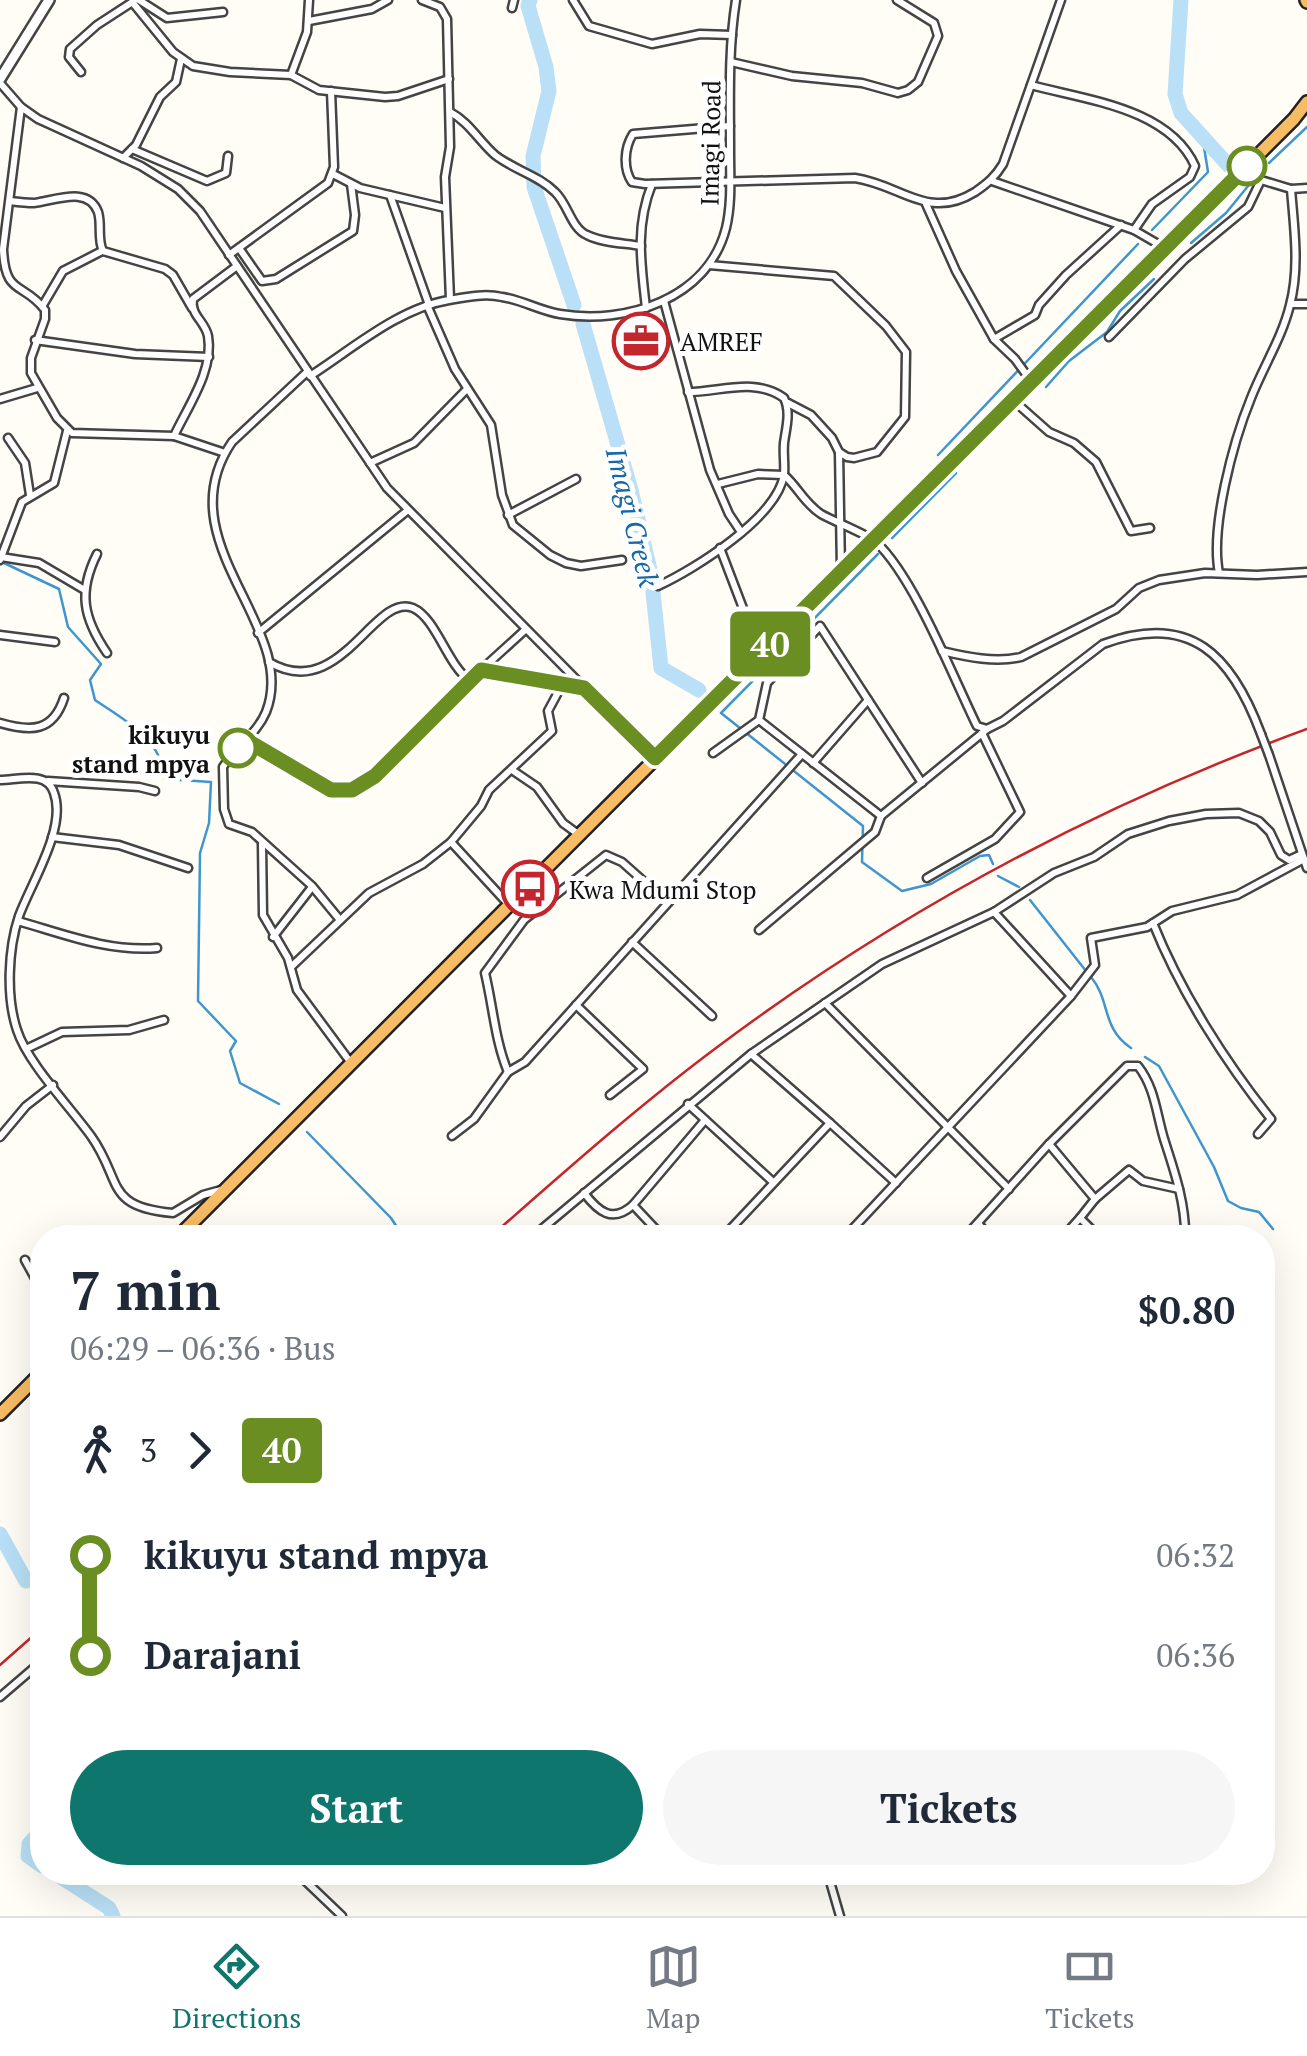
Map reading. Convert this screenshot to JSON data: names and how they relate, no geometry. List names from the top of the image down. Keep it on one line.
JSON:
{"streets":{"street":["Imagi Road"]},"water":["Imagi Creek"],"places":{"office":["AMREF"],"other":["kikuyu stand mpya"],"bus stop":["Kwa Mdumi Stop"]},"lines":["bus line 40"],"page":{"on_map":"40","heading":["7 min","06:29 – 06:36 · Bus","$0.80"],"legs":["3","40"],"list":[{"name":"kikuyu stand mpya","value":"06:32"},{"name":"Darajani","value":"06:36"}],"buttons":["Start","Tickets"],"tabs":["Directions","Map","Tickets"]}}
